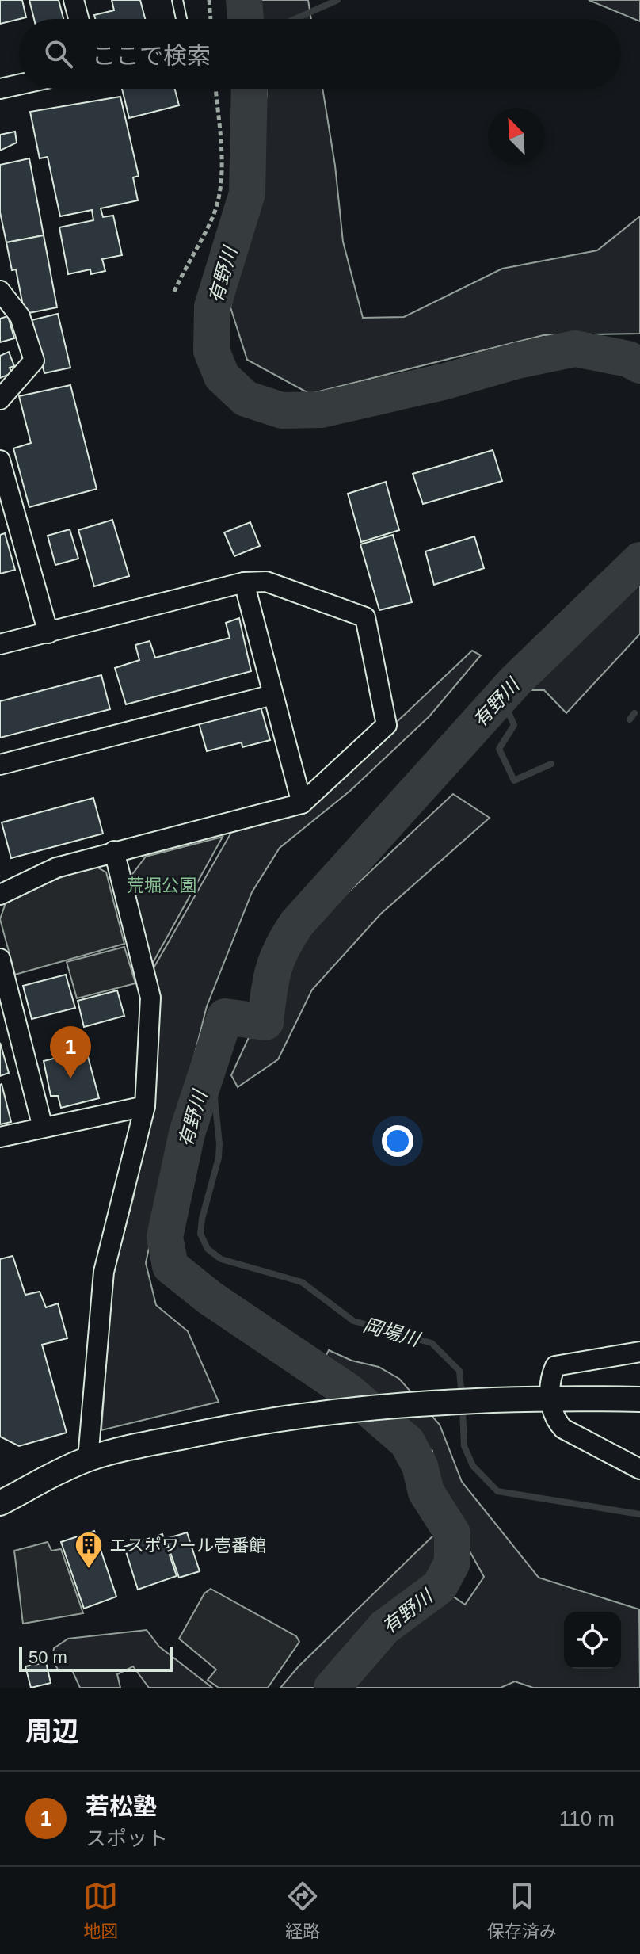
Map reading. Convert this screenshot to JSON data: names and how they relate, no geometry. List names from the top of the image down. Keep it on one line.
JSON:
{"water":["有野川","岡場川"],"parks":["荒堀公園"],"places":{"building":["エスポワール壱番館"]},"scale_bar":"50 m","north":"top left","page":{"search":"ここで検索","pins":"1","scale":"50 m","heading":"周辺","list":[{"mark":"1","name":"若松塾","note":"スポット","value":"110 m"}],"nav":["地図","経路","保存済み"]}}
